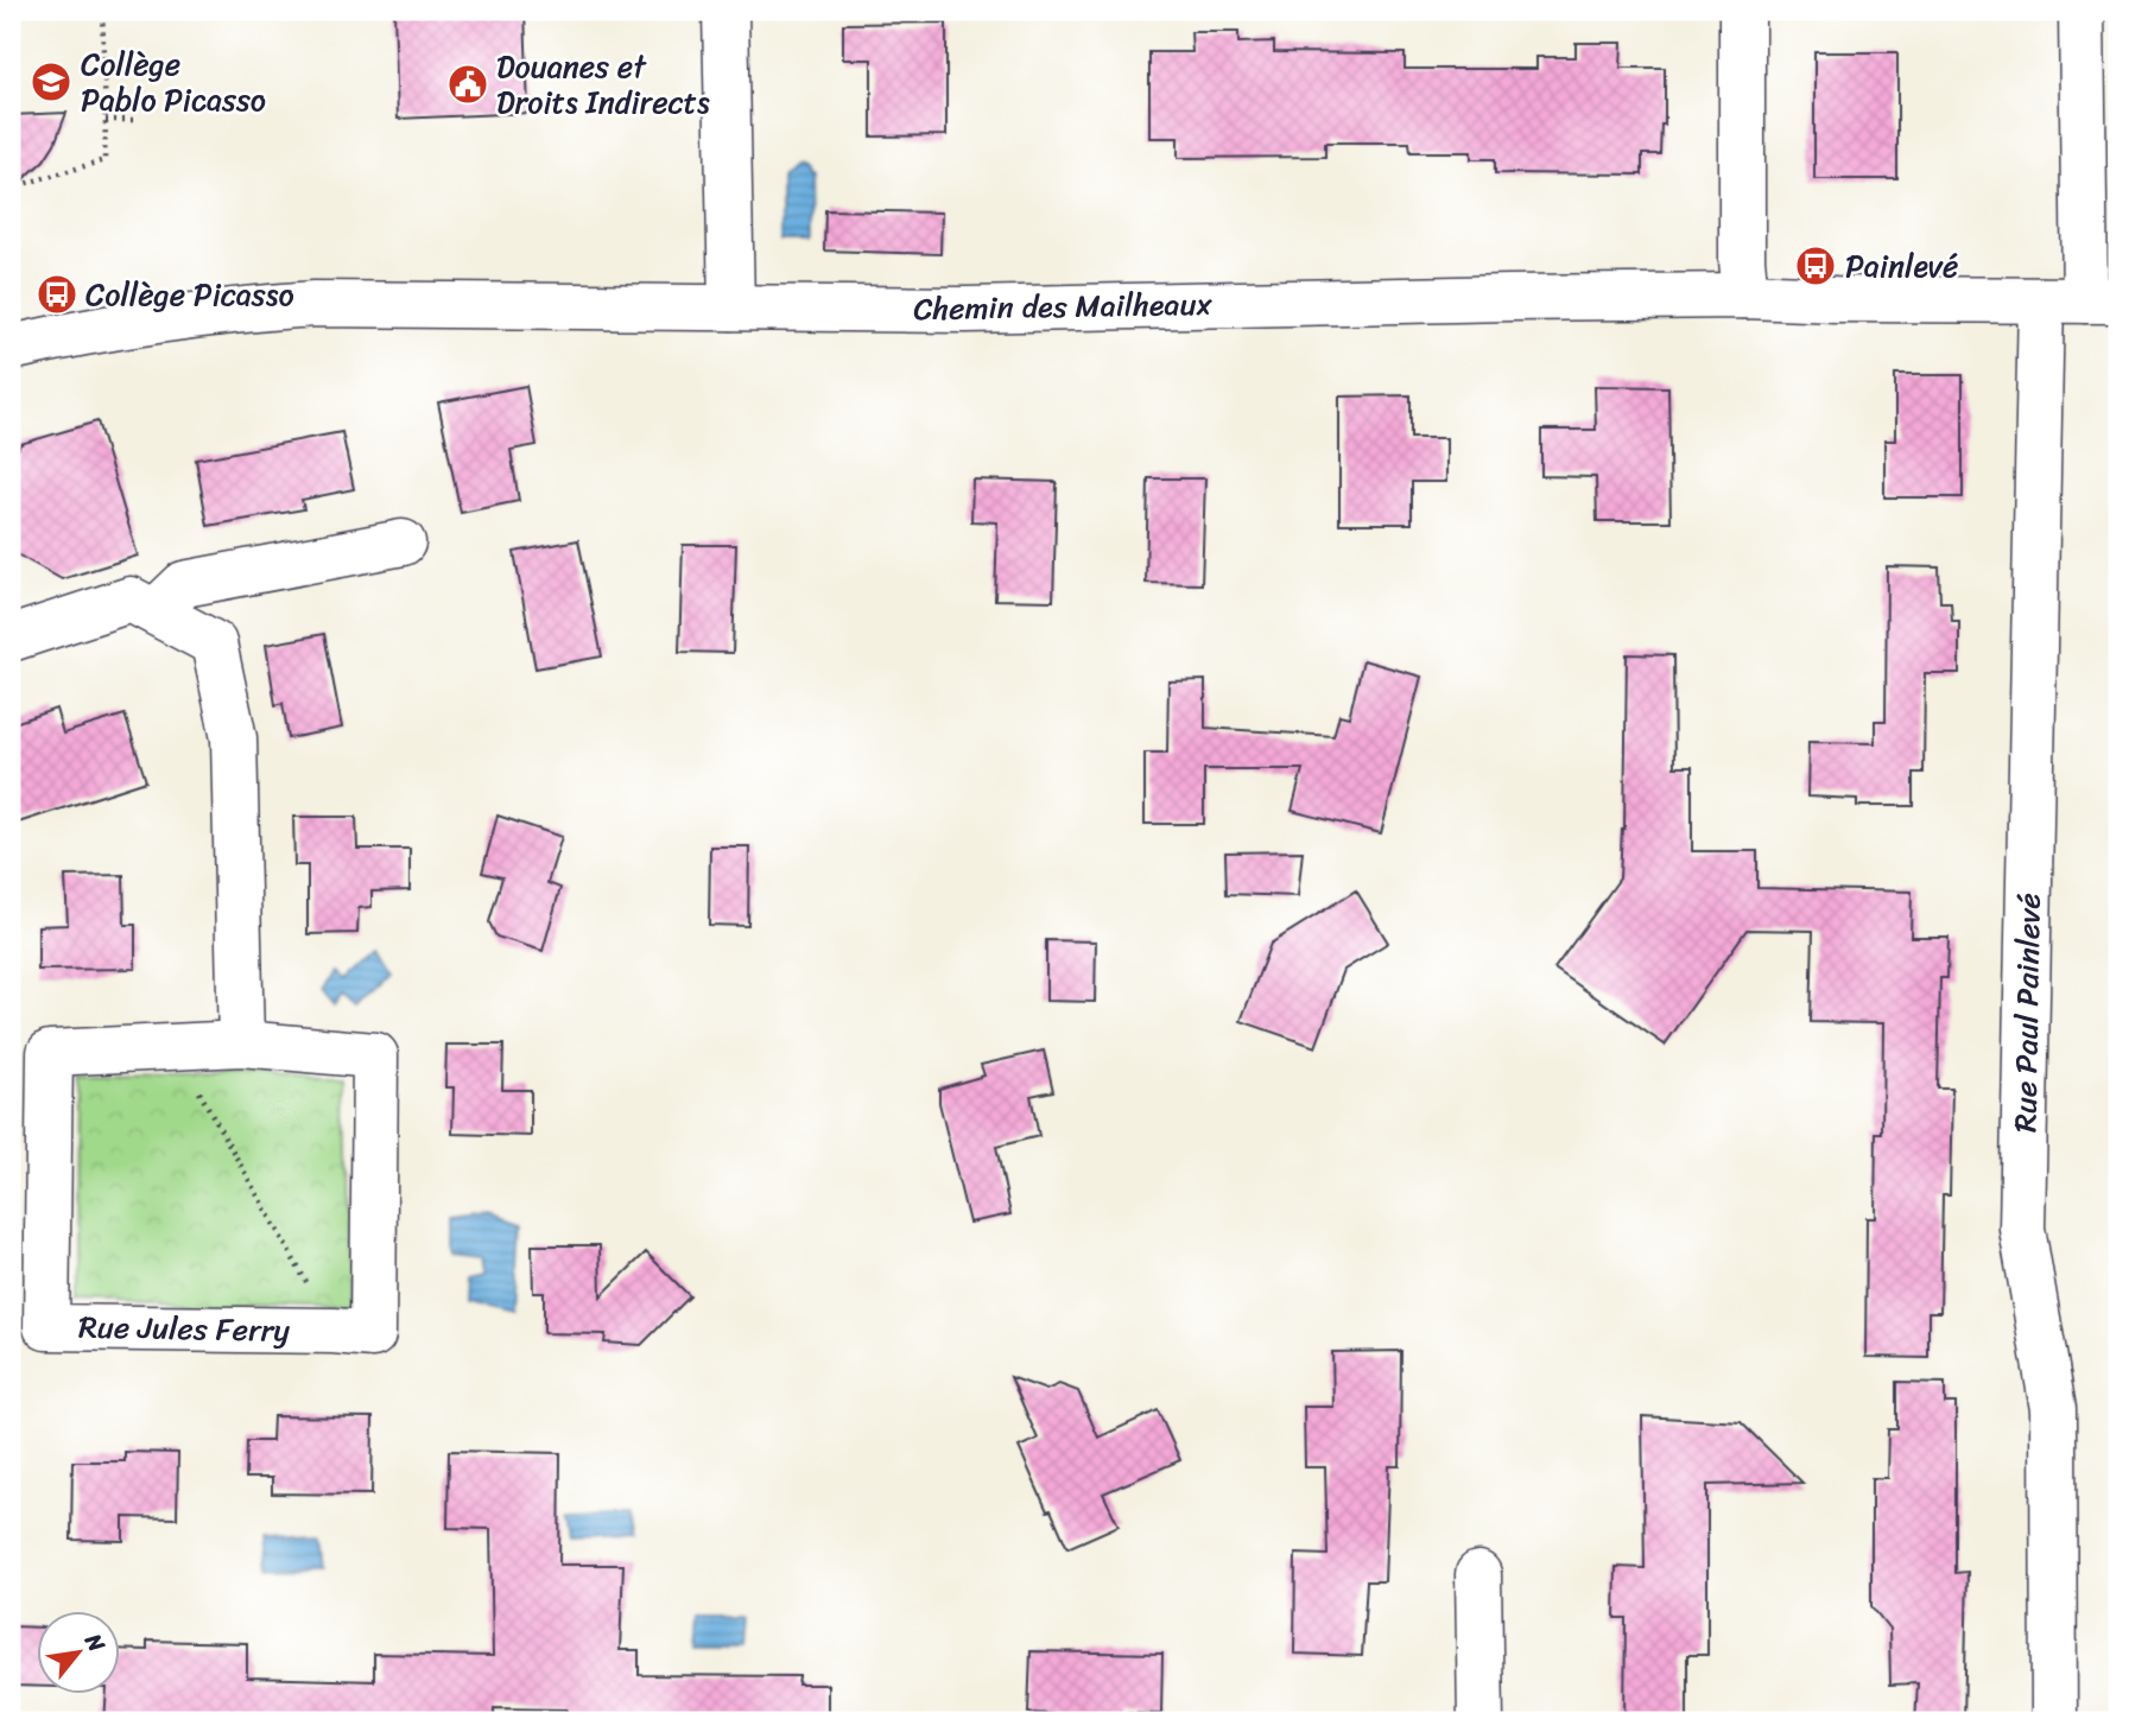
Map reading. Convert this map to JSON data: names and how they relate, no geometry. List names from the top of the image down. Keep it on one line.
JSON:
{"streets":{"street":["Chemin des Mailheaux","Rue Paul Painlevé","Rue Jules Ferry"]},"crossings":[["Chemin des Mailheaux","Rue Paul Painlevé"]],"places":{"school or university":["Collège Pablo Picasso"],"public building":["Douanes et Droits Indirects"],"bus stop":["Painlevé","Collège Picasso"]},"north":"top right"}
